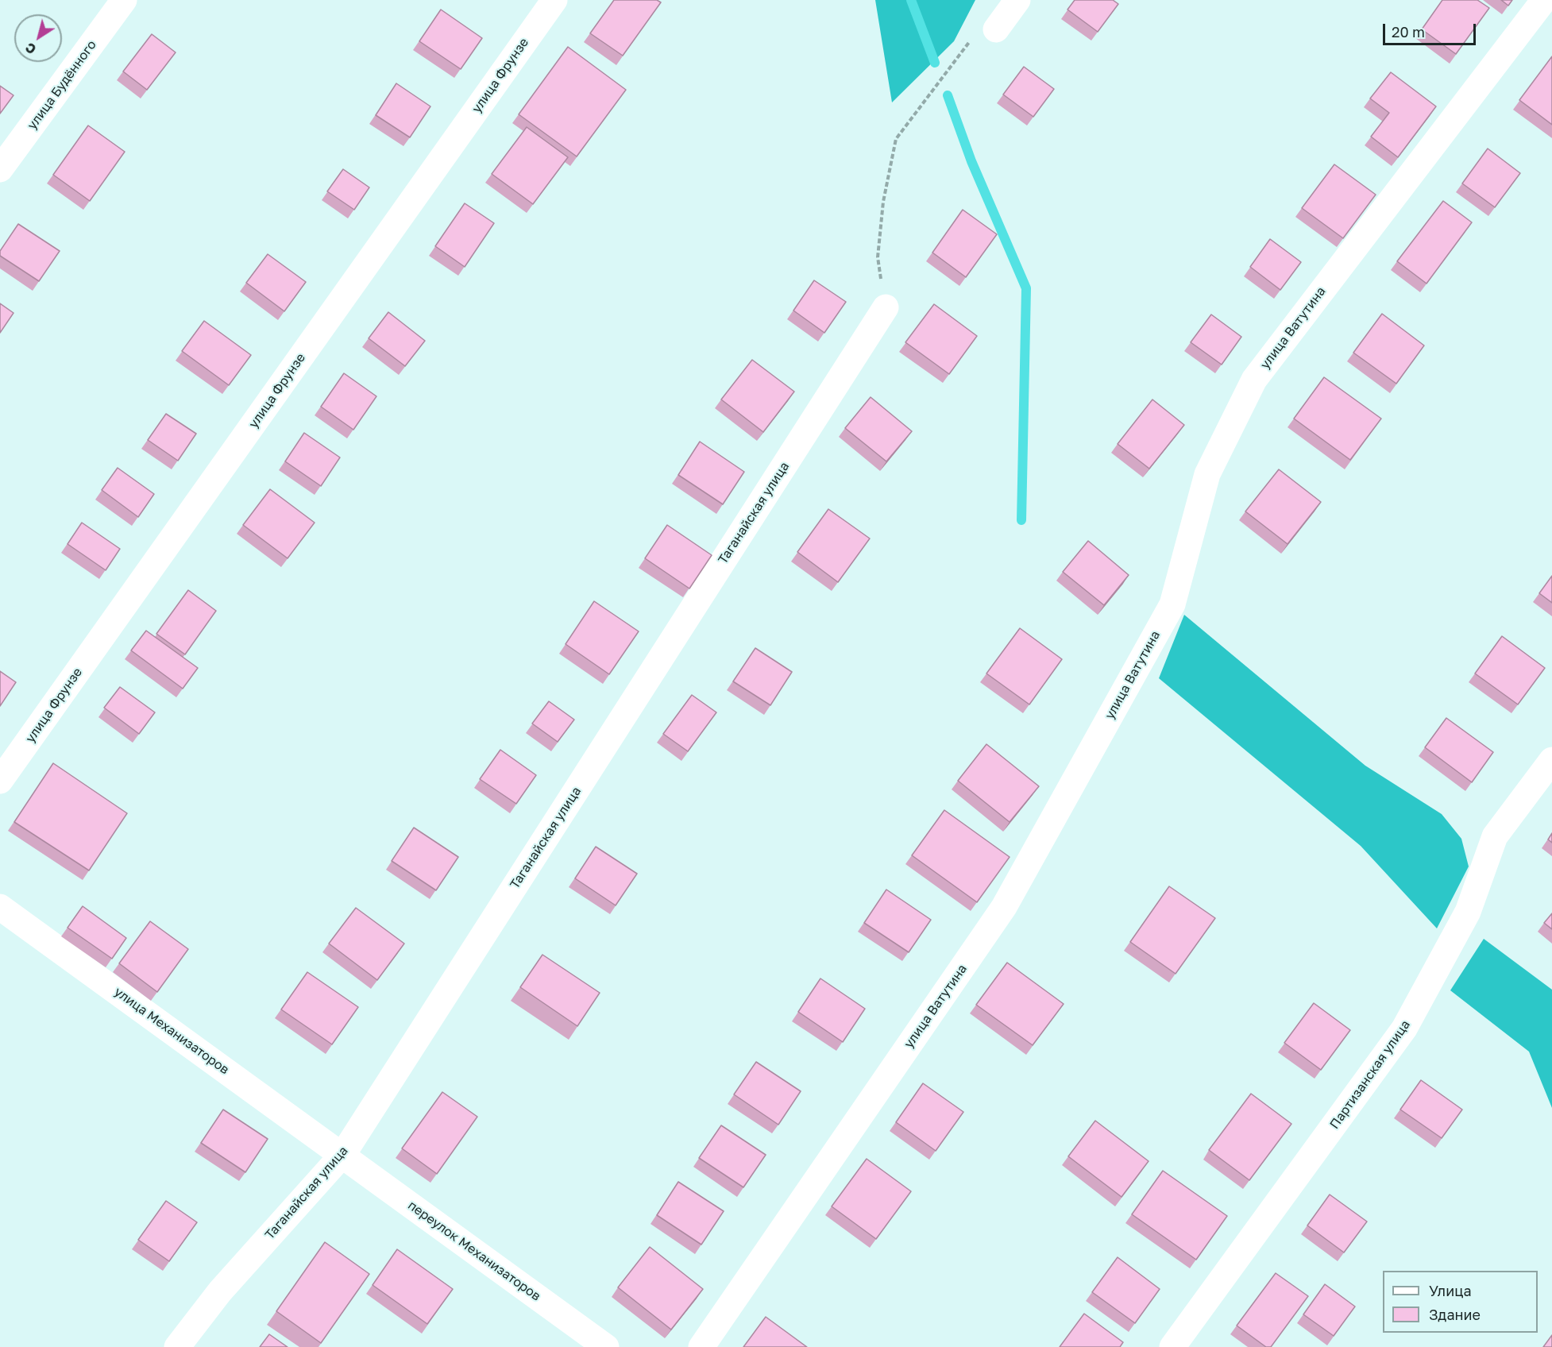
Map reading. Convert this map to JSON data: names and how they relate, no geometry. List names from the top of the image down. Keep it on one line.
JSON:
{"streets":{"street":["улица Фрунзе","улица Будённого","улица Ватутина","Таганайская улица","улица Механизаторов","Партизанская улица","переулок Механизаторов"]},"crossings":[["Таганайская улица","улица Механизаторов"],["Таганайская улица","переулок Механизаторов"],["улица Механизаторов","переулок Механизаторов"]],"legend":["Улица","Здание"],"scale_bar":"20 m","north":"bottom left"}
